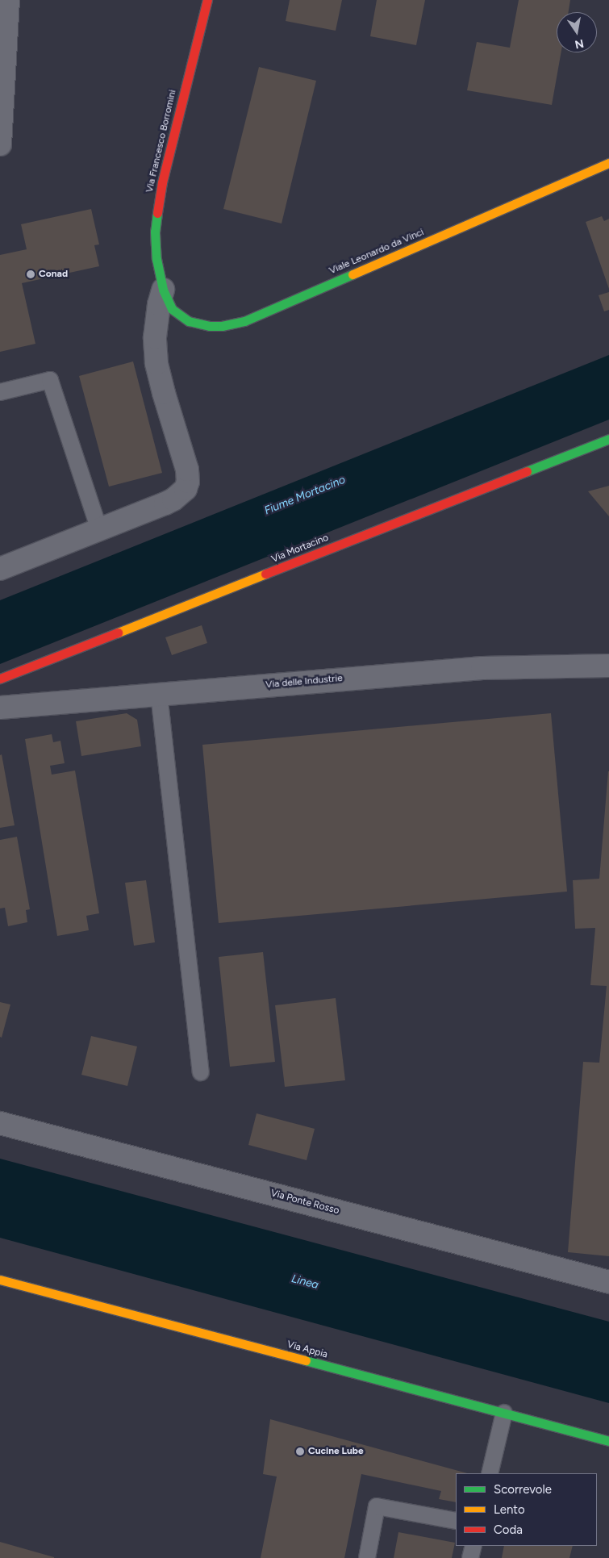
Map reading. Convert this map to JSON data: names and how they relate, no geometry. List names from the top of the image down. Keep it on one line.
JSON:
{"streets":{"street":["Via Francesco Borromini","Viale Leonardo da Vinci","Via Mortacino","Via delle Industrie","Via Ponte Rosso","Via Appia"]},"crossings":[["Via Francesco Borromini","Viale Leonardo da Vinci"]],"water":["Fiume Mortacino","Linea"],"places":["Conad","Cucine Lube"],"legend":["Scorrevole","Lento","Coda"],"north":"bottom"}
